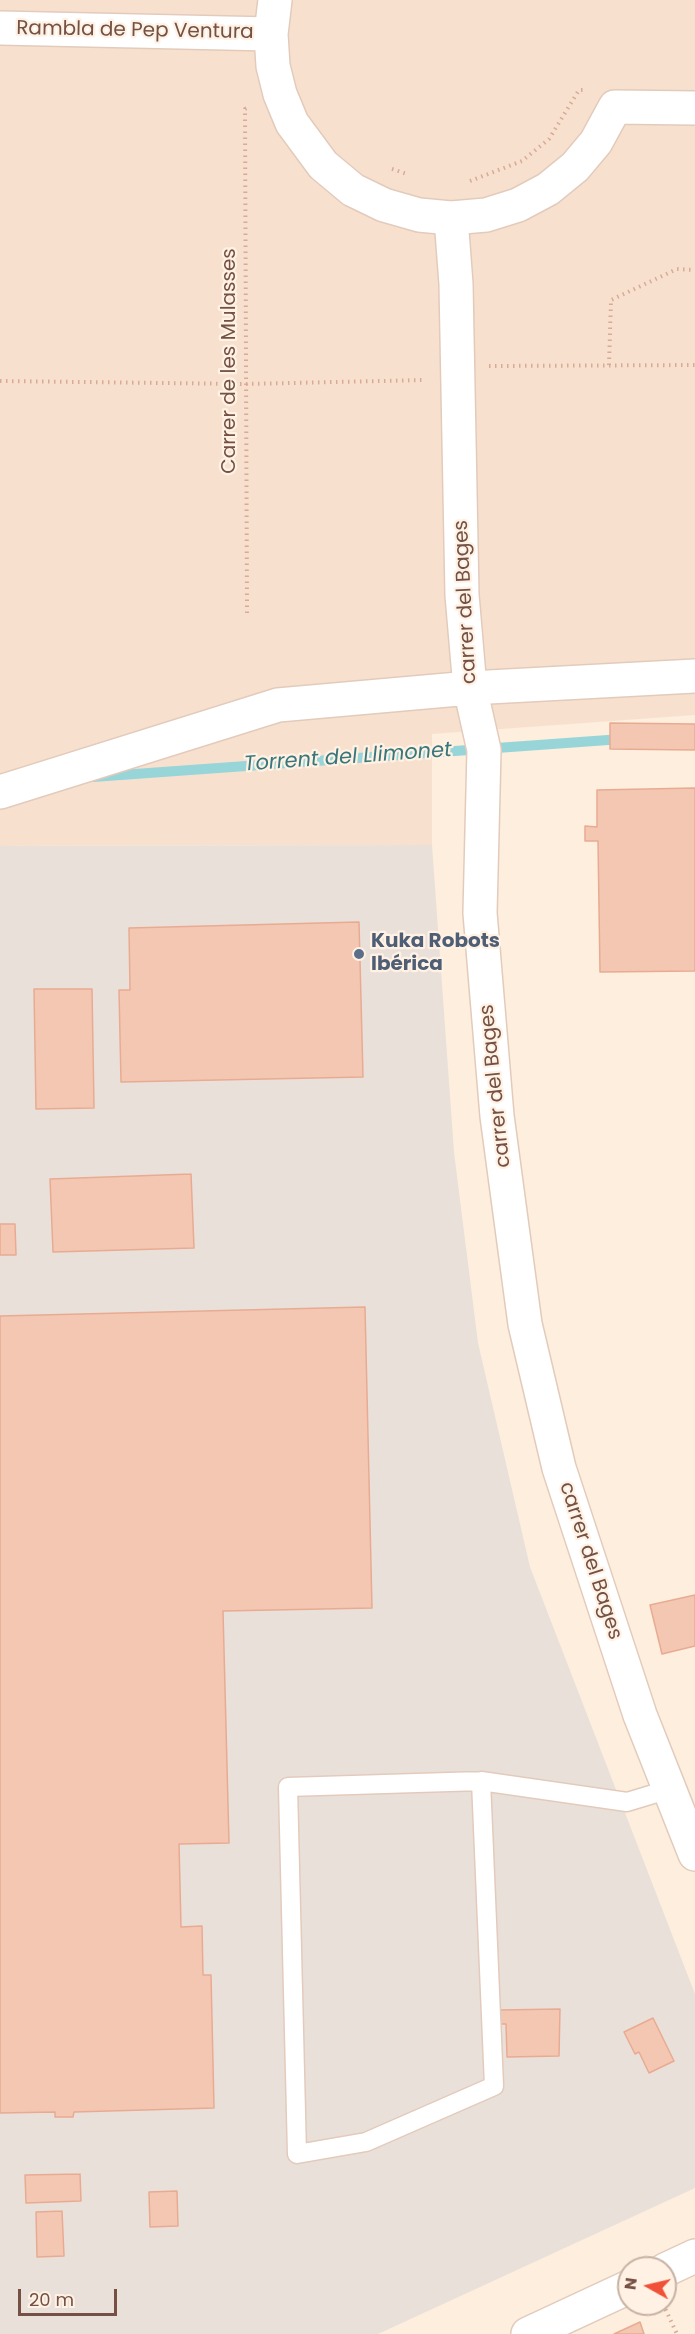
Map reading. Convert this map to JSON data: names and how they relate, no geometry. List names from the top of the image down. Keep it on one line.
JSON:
{"streets":{"street":["Rambla de Pep Ventura","carrer del Bages"],"path":["Carrer de les Mulasses"]},"water":["Torrent del Llimonet"],"places":["Kuka Robots Ibérica"],"scale_bar":"20 m","north":"left"}
